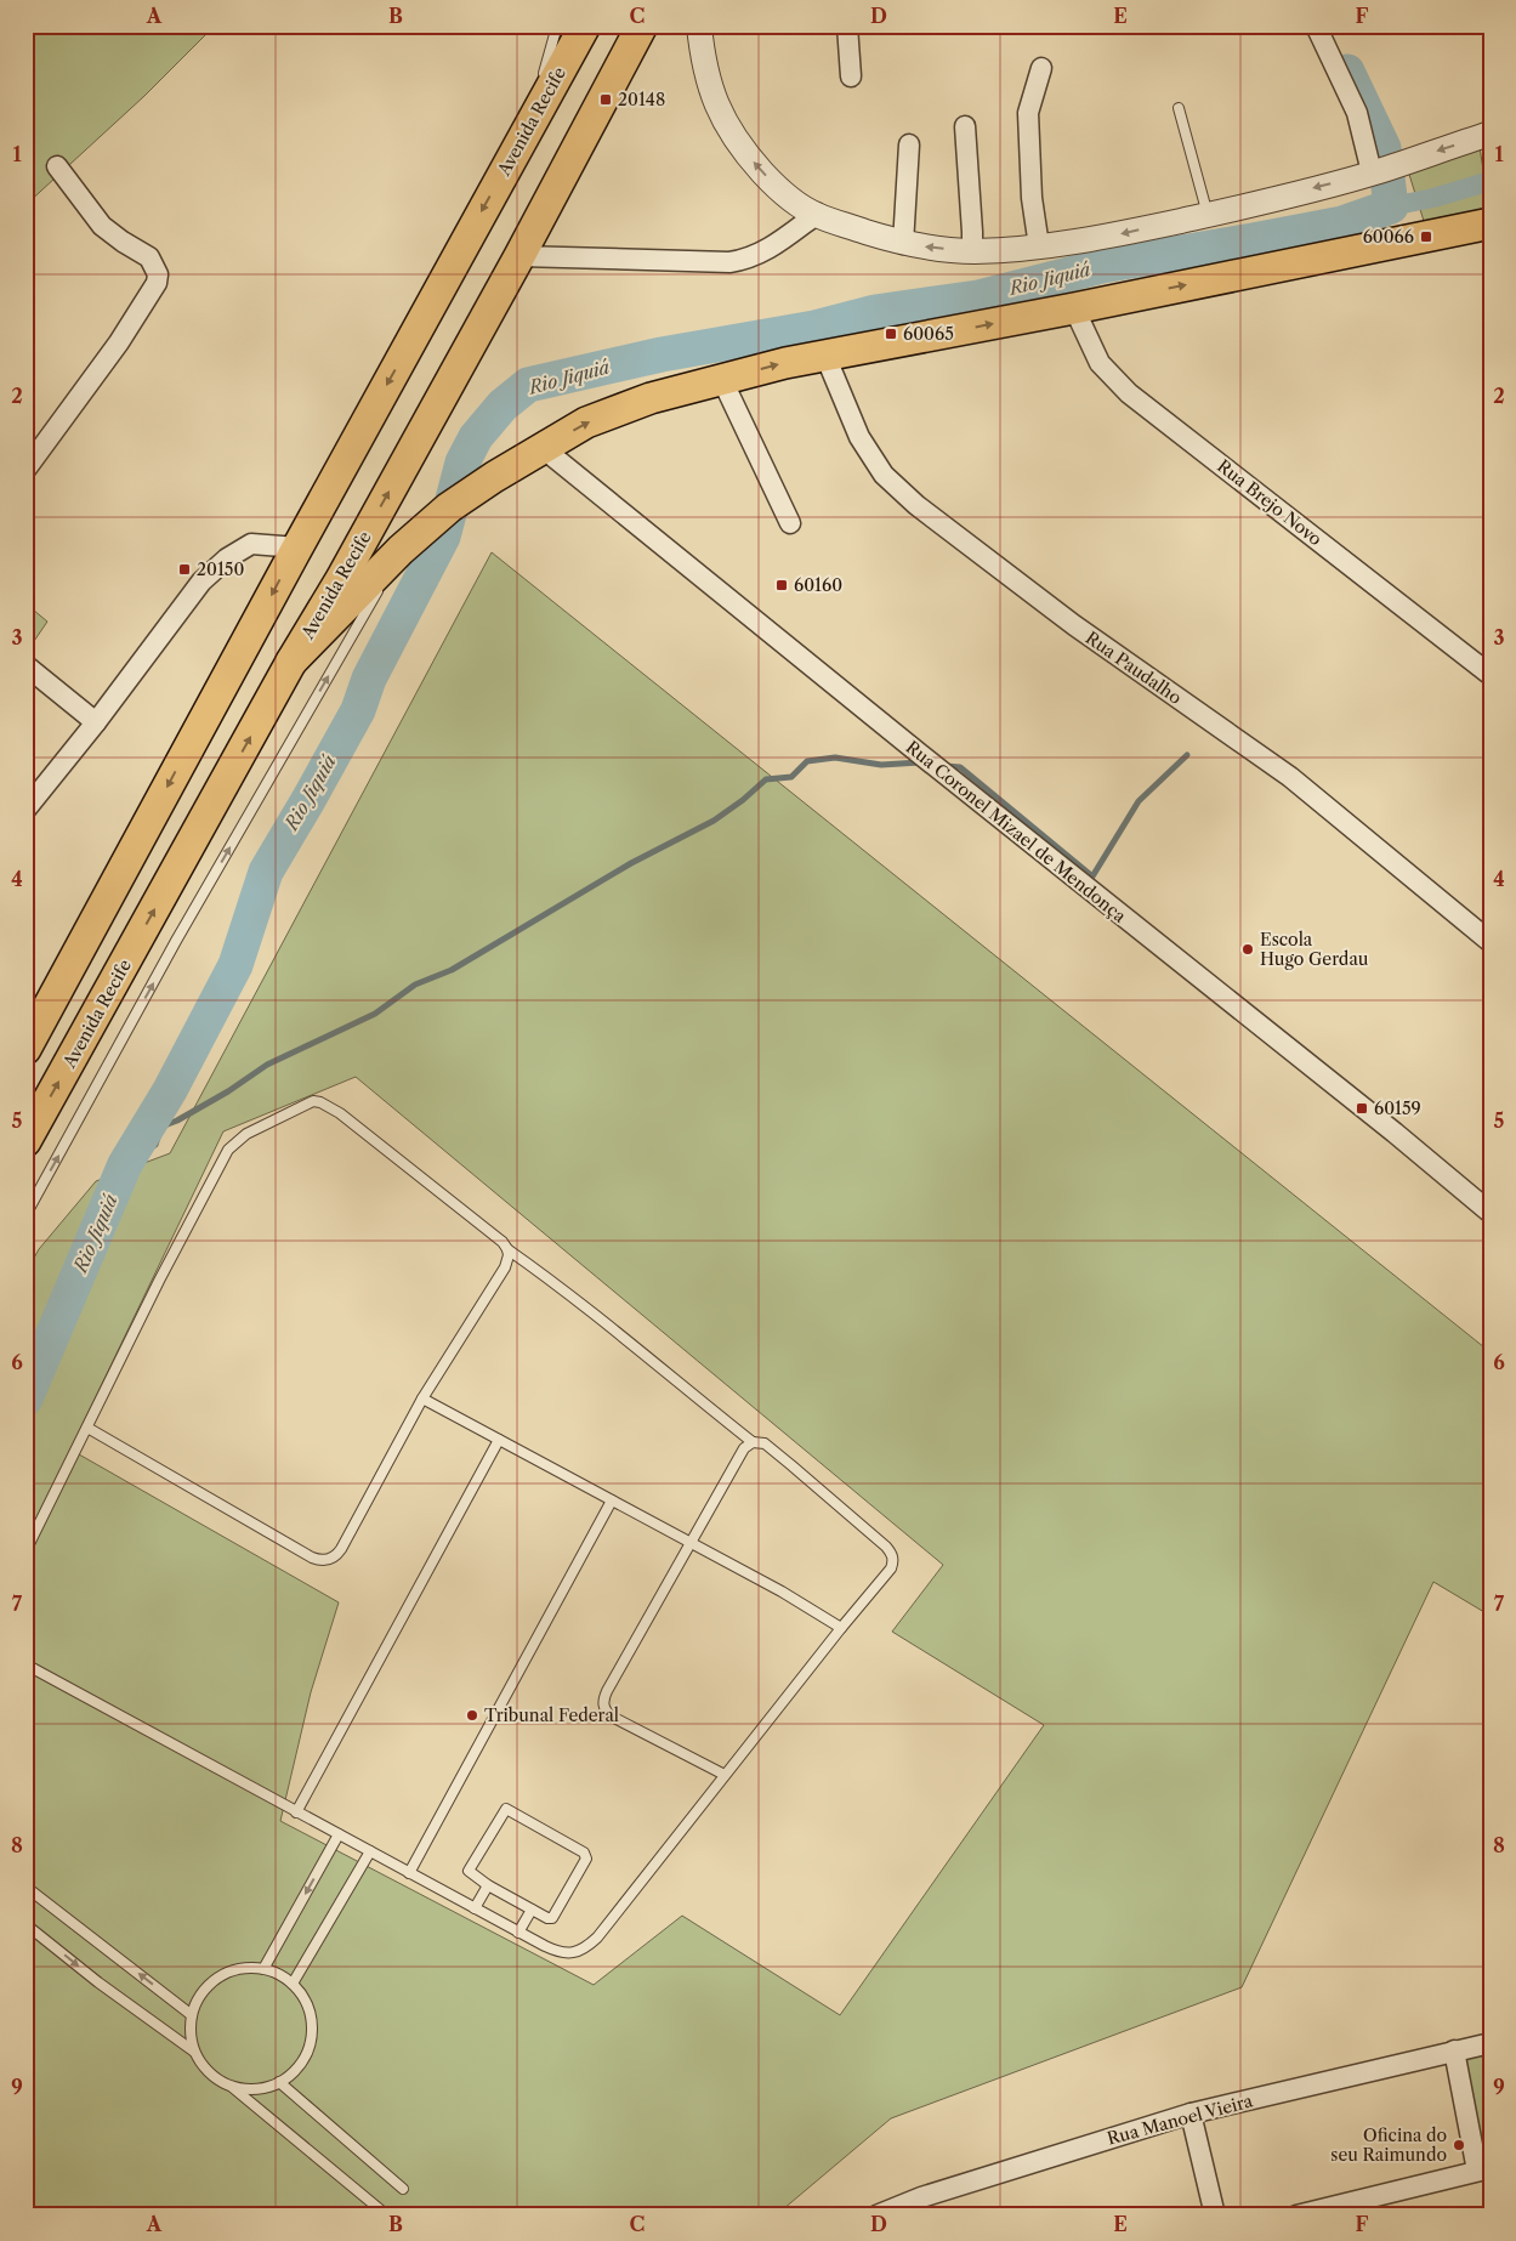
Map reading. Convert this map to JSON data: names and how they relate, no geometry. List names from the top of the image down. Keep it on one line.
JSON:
{"streets":{"main road":["Avenida Recife"],"street":["Rua Brejo Novo","Rua Paudalho","Rua Coronel Mizael de Mendonça","Rua Manoel Vieira"]},"water":["Rio Jiquiá"],"places":{"transit":["20148","60066","60065","20150","60160","60159"],"other":["Escola Hugo Gerdau","Tribunal Federal","Oficina do seu Raimundo"]},"grid":{"columns":["A","B","C","D","E","F"],"rows":["1","2","3","4","5","6","7","8","9"]}}
